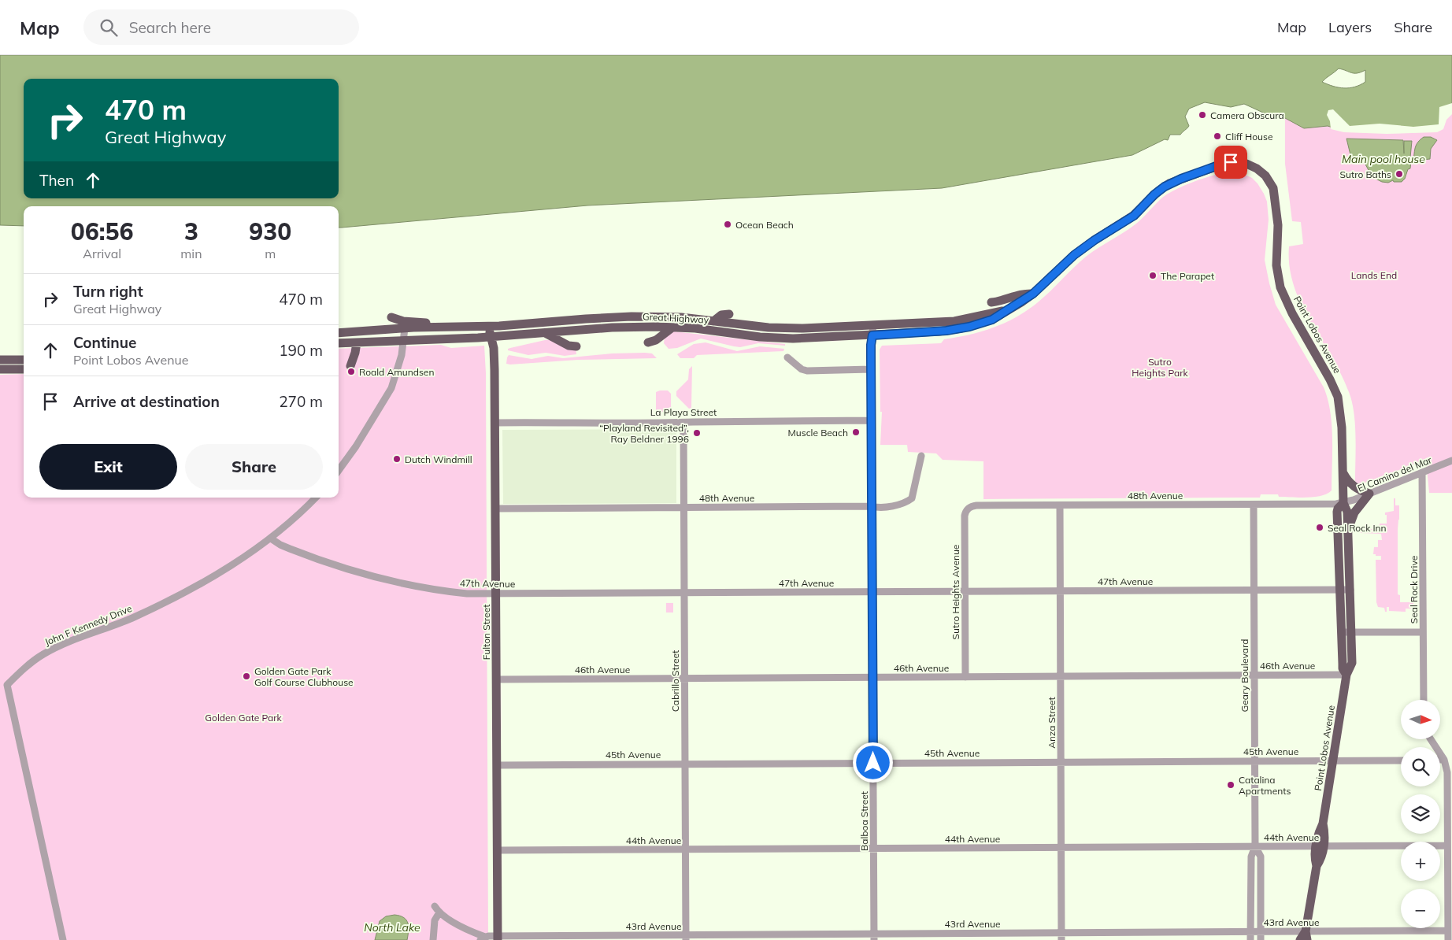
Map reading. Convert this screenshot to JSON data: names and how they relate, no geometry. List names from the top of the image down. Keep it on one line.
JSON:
{"streets":{"main road":["Great Highway","Point Lobos Avenue","Fulton Street"],"street":["La Playa Street","El Camino del Mar","48th Avenue","47th Avenue","Seal Rock Drive","Sutro Heights Avenue","John F Kennedy Drive","46th Avenue","Geary Boulevard","Cabrillo Street","Anza Street","45th Avenue","Balboa Street","44th Avenue","43rd Avenue"]},"crossings":[["Great Highway","Point Lobos Avenue"],["Great Highway","Fulton Street"],["Great Highway","Balboa Street"],["Point Lobos Avenue","El Camino del Mar"],["Point Lobos Avenue","48th Avenue"],["Point Lobos Avenue","47th Avenue"],["Point Lobos Avenue","46th Avenue"],["Point Lobos Avenue","45th Avenue"],["Point Lobos Avenue","44th Avenue"],["Point Lobos Avenue","43rd Avenue"],["La Playa Street","Fulton Street"],["La Playa Street","Cabrillo Street"],["La Playa Street","Balboa Street"],["El Camino del Mar","48th Avenue"],["El Camino del Mar","Seal Rock Drive"],["48th Avenue","Sutro Heights Avenue"],["48th Avenue","Fulton Street"],["48th Avenue","Geary Boulevard"],["48th Avenue","Cabrillo Street"],["48th Avenue","Anza Street"],["48th Avenue","Balboa Street"],["47th Avenue","Sutro Heights Avenue"],["47th Avenue","John F Kennedy Drive"],["47th Avenue","Fulton Street"],["47th Avenue","Geary Boulevard"],["47th Avenue","Cabrillo Street"],["47th Avenue","Anza Street"],["47th Avenue","Balboa Street"],["Sutro Heights Avenue","46th Avenue"],["Fulton Street","46th Avenue"],["Fulton Street","45th Avenue"],["Fulton Street","44th Avenue"],["Fulton Street","43rd Avenue"],["46th Avenue","Geary Boulevard"],["46th Avenue","Cabrillo Street"],["46th Avenue","Anza Street"],["46th Avenue","Balboa Street"],["Geary Boulevard","45th Avenue"],["Geary Boulevard","44th Avenue"],["Geary Boulevard","43rd Avenue"],["Cabrillo Street","45th Avenue"],["Cabrillo Street","44th Avenue"],["Cabrillo Street","43rd Avenue"],["Anza Street","45th Avenue"],["Anza Street","44th Avenue"],["Anza Street","43rd Avenue"],["45th Avenue","Balboa Street"],["Balboa Street","44th Avenue"],["Balboa Street","43rd Avenue"]],"water":["Main pool house","North Lake"],"parks":["Lands End","Sutro Heights Park","Golden Gate Park"],"places":["Camera Obscura","Cliff House","Sutro Baths","Ocean Beach","The Parapet","Roald Amundsen","Muscle Beach","“Playland Revisited”, Ray Beldner 1996","Dutch Windmill","Seal Rock Inn","Golden Gate Park Golf Course Clubhouse","Catalina Apartments"],"north":"right","page":{"header":"Map","search":"Search here","nav":["Map","Layers","Share"],"turn":["470 m","Great Highway"],"then":"Then","eta":["06:56","Arrival","3","min","930","m"],"list":[{"name":"Turn right","note":"Great Highway","value":"470 m"},{"name":"Continue","note":"Point Lobos Avenue","value":"190 m"},{"name":"Arrive at destination","value":"270 m"}],"buttons":["Exit","Share"],"map_buttons":["+","−"]}}
